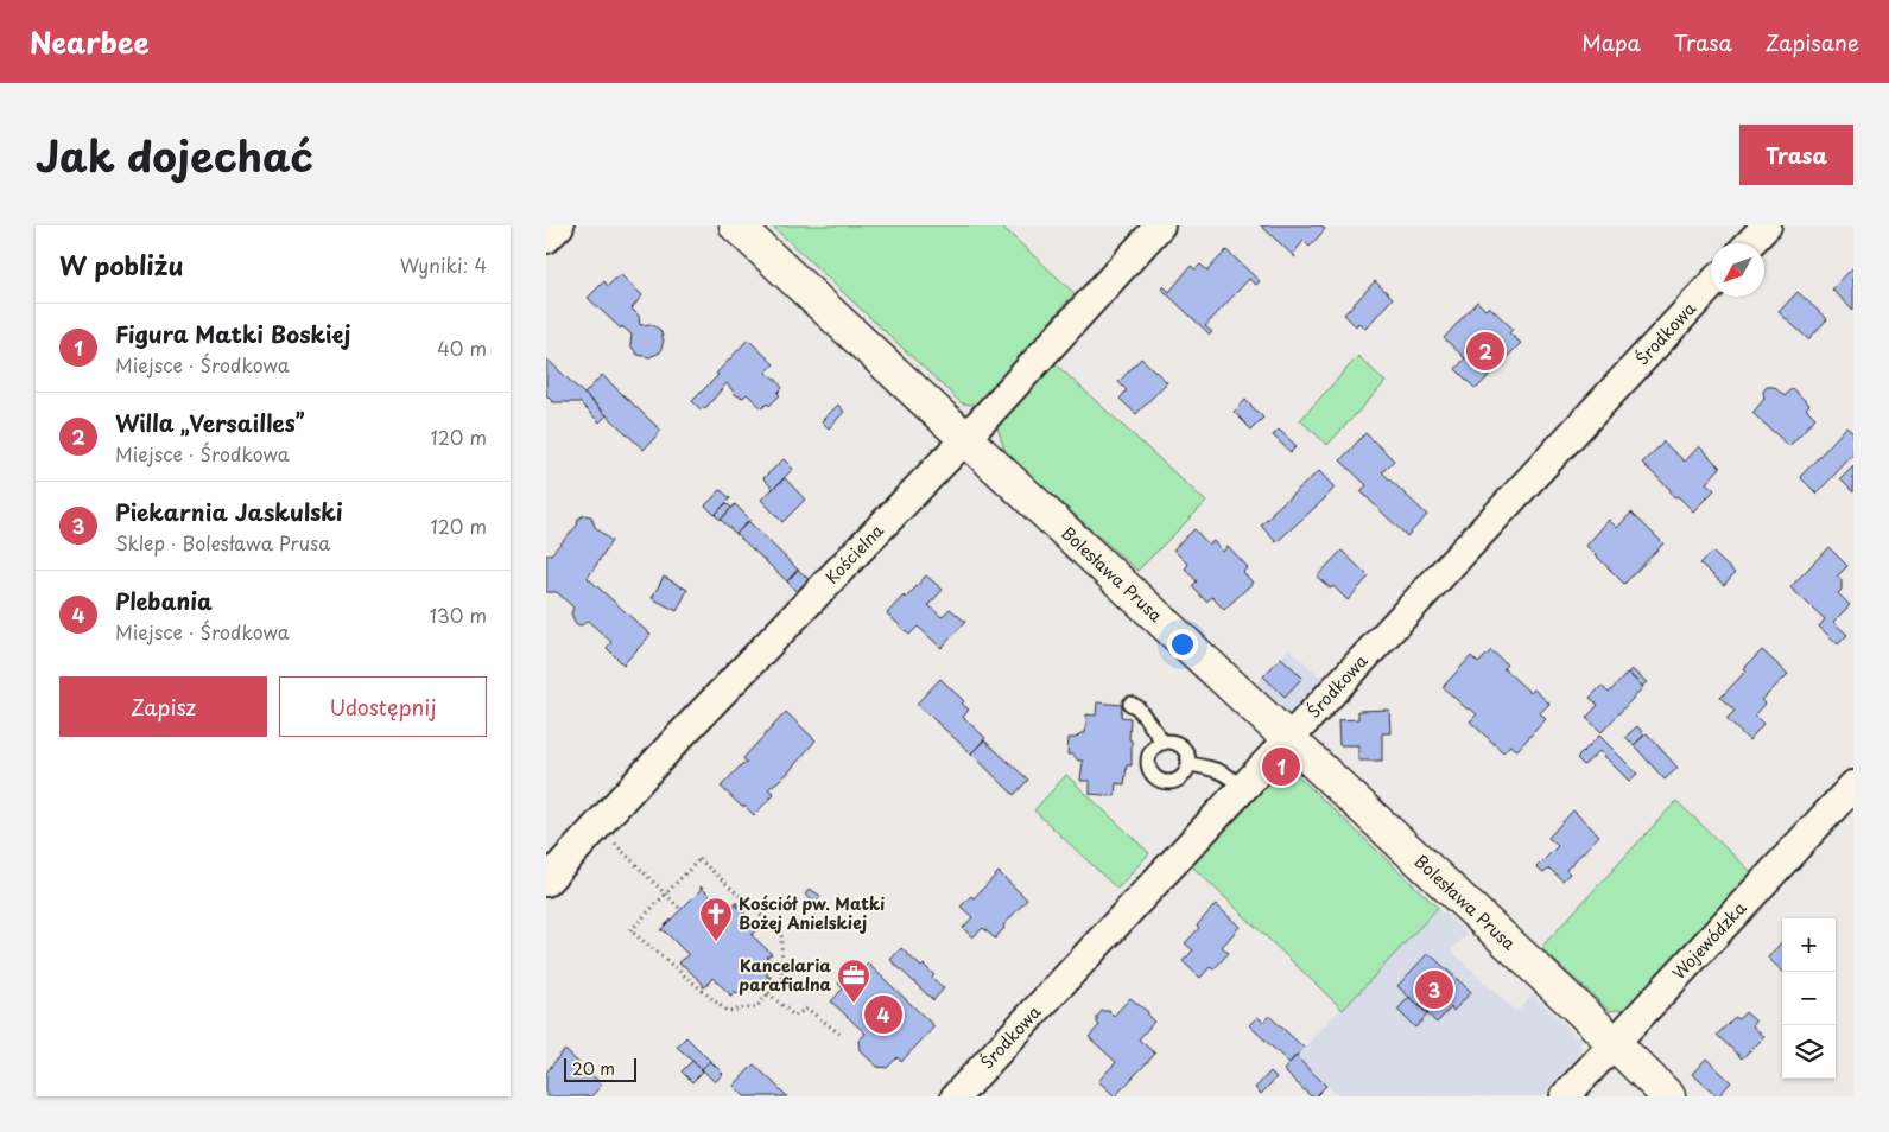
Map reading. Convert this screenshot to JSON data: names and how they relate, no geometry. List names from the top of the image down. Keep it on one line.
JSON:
{"streets":{"street":["Środkowa","Kościelna","Bolesława Prusa","Wojewódzka"]},"crossings":[["Środkowa","Bolesława Prusa"],["Kościelna","Bolesława Prusa"],["Bolesława Prusa","Wojewódzka"]],"places":{"church":["Kościół pw. Matki Bożej Anielskiej"],"office":["Kancelaria parafialna"]},"scale_bar":"20 m","north":"bottom left","page":{"header":"Nearbee","nav":["Mapa","Trasa","Zapisane"],"title":"Jak dojechać","buttons":["Trasa",["Zapisz","Udostępnij"]],"heading":["W pobliżu","Wyniki: 4"],"list":[{"mark":"1","name":"Figura Matki Boskiej","note":"Miejsce · Środkowa","value":"40 m"},{"mark":"2","name":"Willa „Versailles”","note":"Miejsce · Środkowa","value":"120 m"},{"mark":"3","name":"Piekarnia Jaskulski","note":"Sklep · Bolesława Prusa","value":"120 m"},{"mark":"4","name":"Plebania","note":"Miejsce · Środkowa","value":"130 m"}],"pins":["2","1","3","4"],"map_buttons":["+","−"],"scale":"20 m"}}
